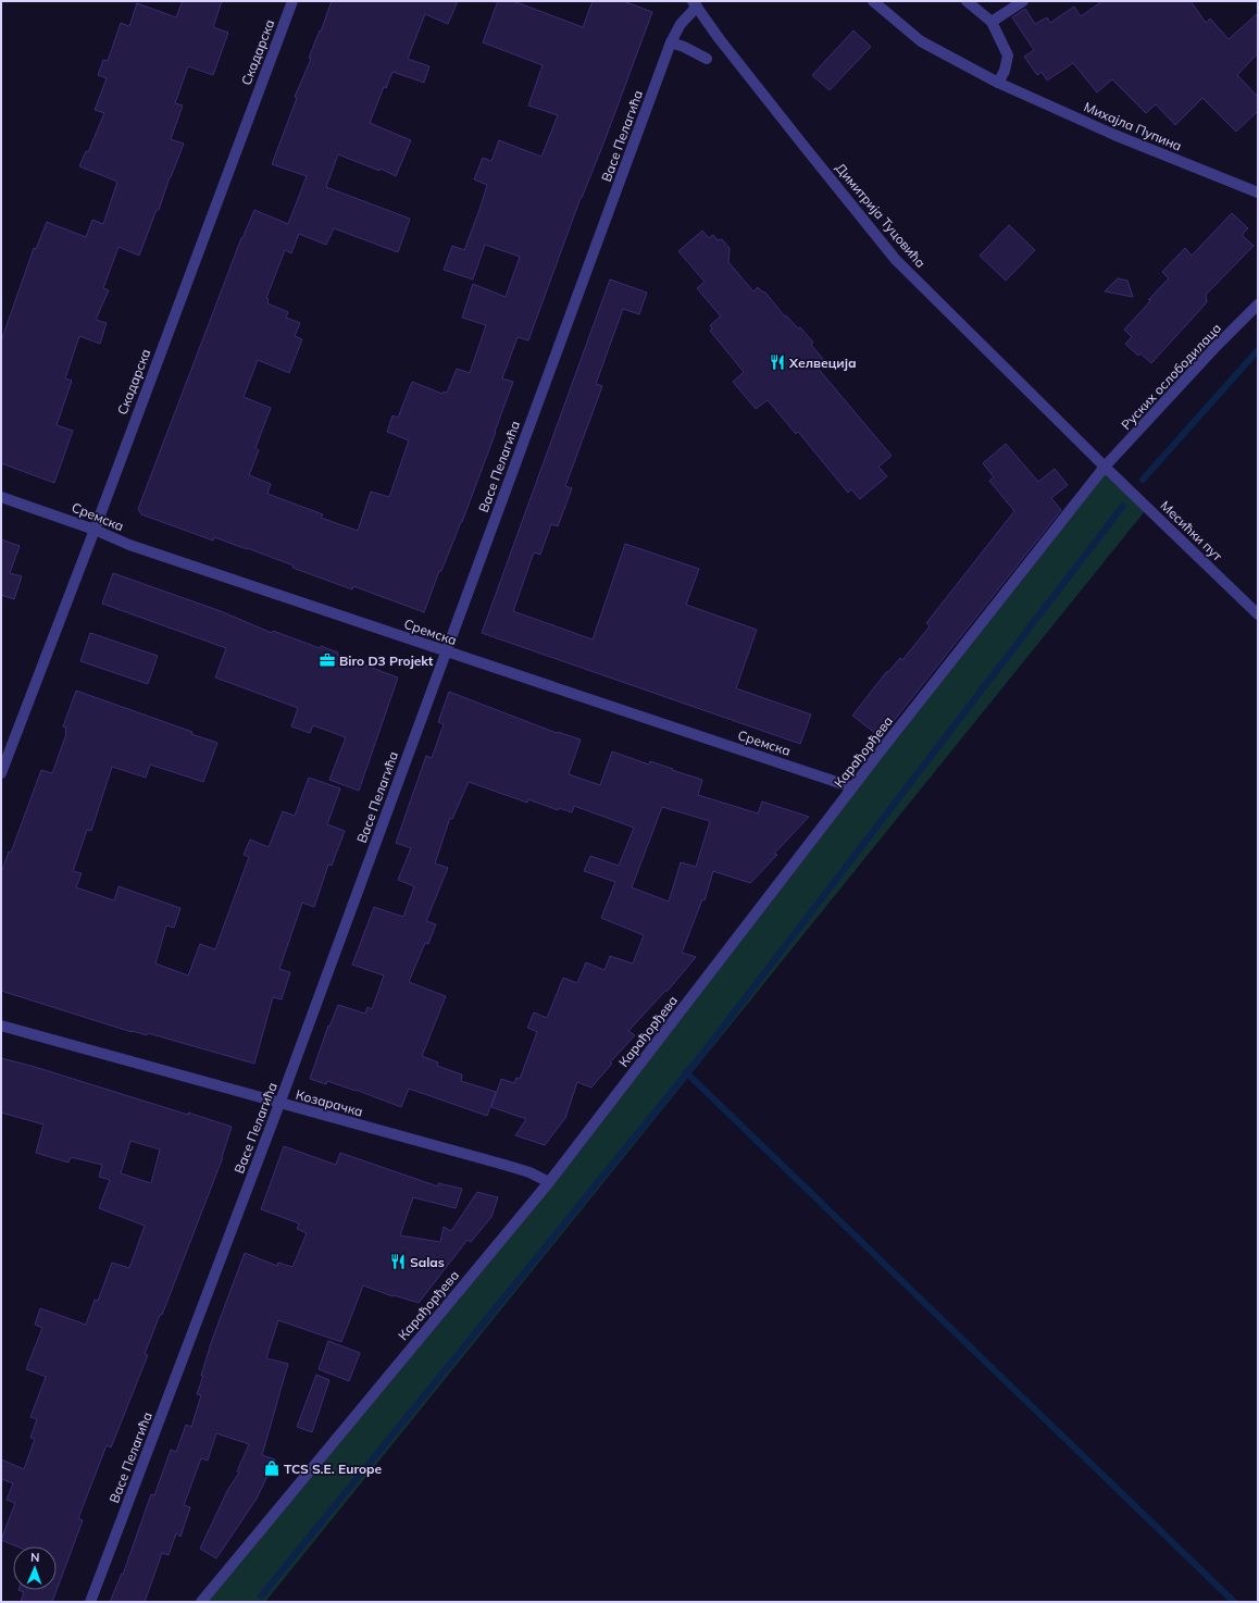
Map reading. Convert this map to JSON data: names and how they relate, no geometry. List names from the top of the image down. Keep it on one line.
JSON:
{"streets":{"street":["Скадарска","Михајла Пупина","Васе Пелагића","Димитрија Туцовића","Руских ослободилаца","Сремска","Месићки пут","Карађорђева","Козарачка"]},"crossings":[["Скадарска","Сремска"],["Васе Пелагића","Димитрија Туцовића"],["Васе Пелагића","Сремска"],["Васе Пелагића","Козарачка"],["Димитрија Туцовића","Руских ослободилаца"],["Димитрија Туцовића","Месићки пут"],["Димитрија Туцовића","Карађорђева"],["Руских ослободилаца","Месићки пут"],["Руских ослободилаца","Карађорђева"],["Сремска","Карађорђева"],["Месићки пут","Карађорђева"],["Карађорђева","Козарачка"]],"places":{"restaurant":["Хелвеција","Salas"],"office":["Biro D3 Projekt"],"shop":["TCS S.E. Europe"]},"north":"top"}
